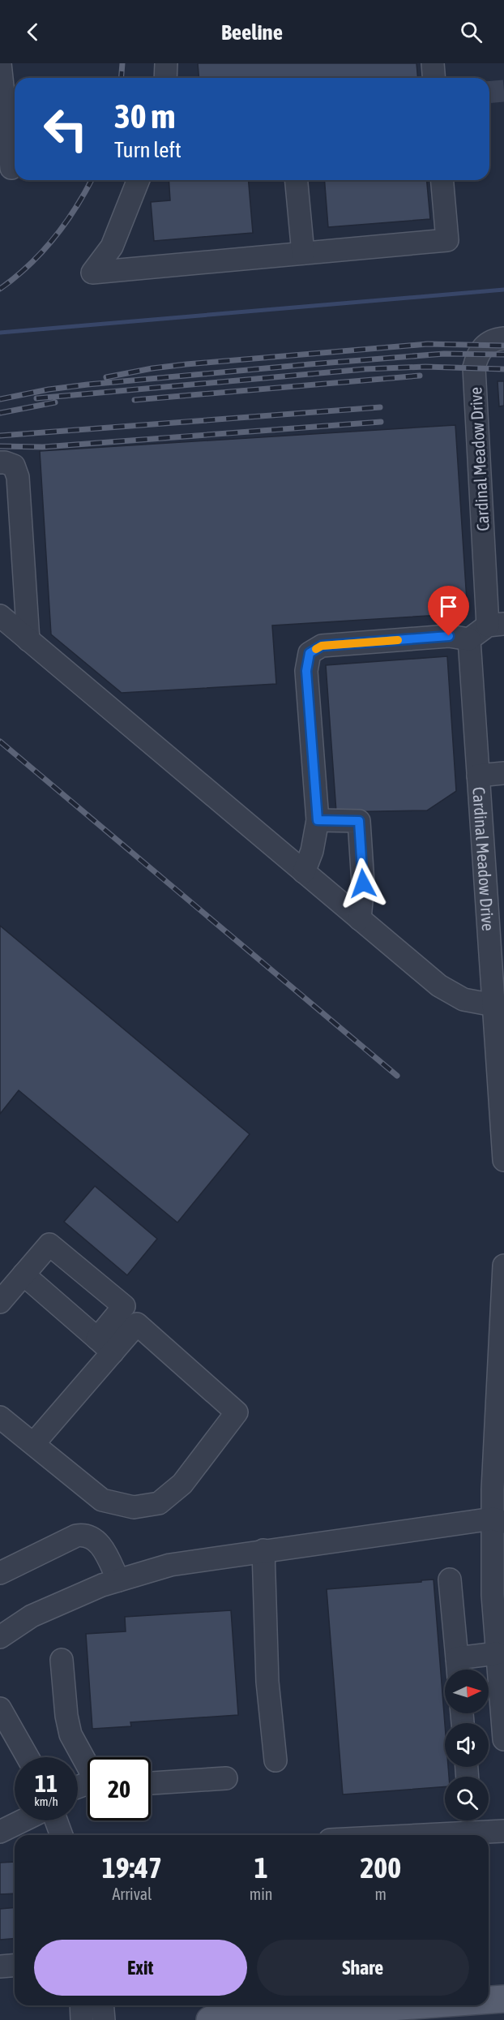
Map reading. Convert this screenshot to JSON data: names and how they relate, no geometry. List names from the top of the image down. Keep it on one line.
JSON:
{"streets":{"street":["Cardinal Meadow Drive"]},"north":"right","page":{"header":"Beeline","turn":["30 m","Turn left"],"speed":"11 km/h","limit":"20","eta":["19:47","Arrival","1","min","200","m"],"buttons":["Exit","Share"]}}
